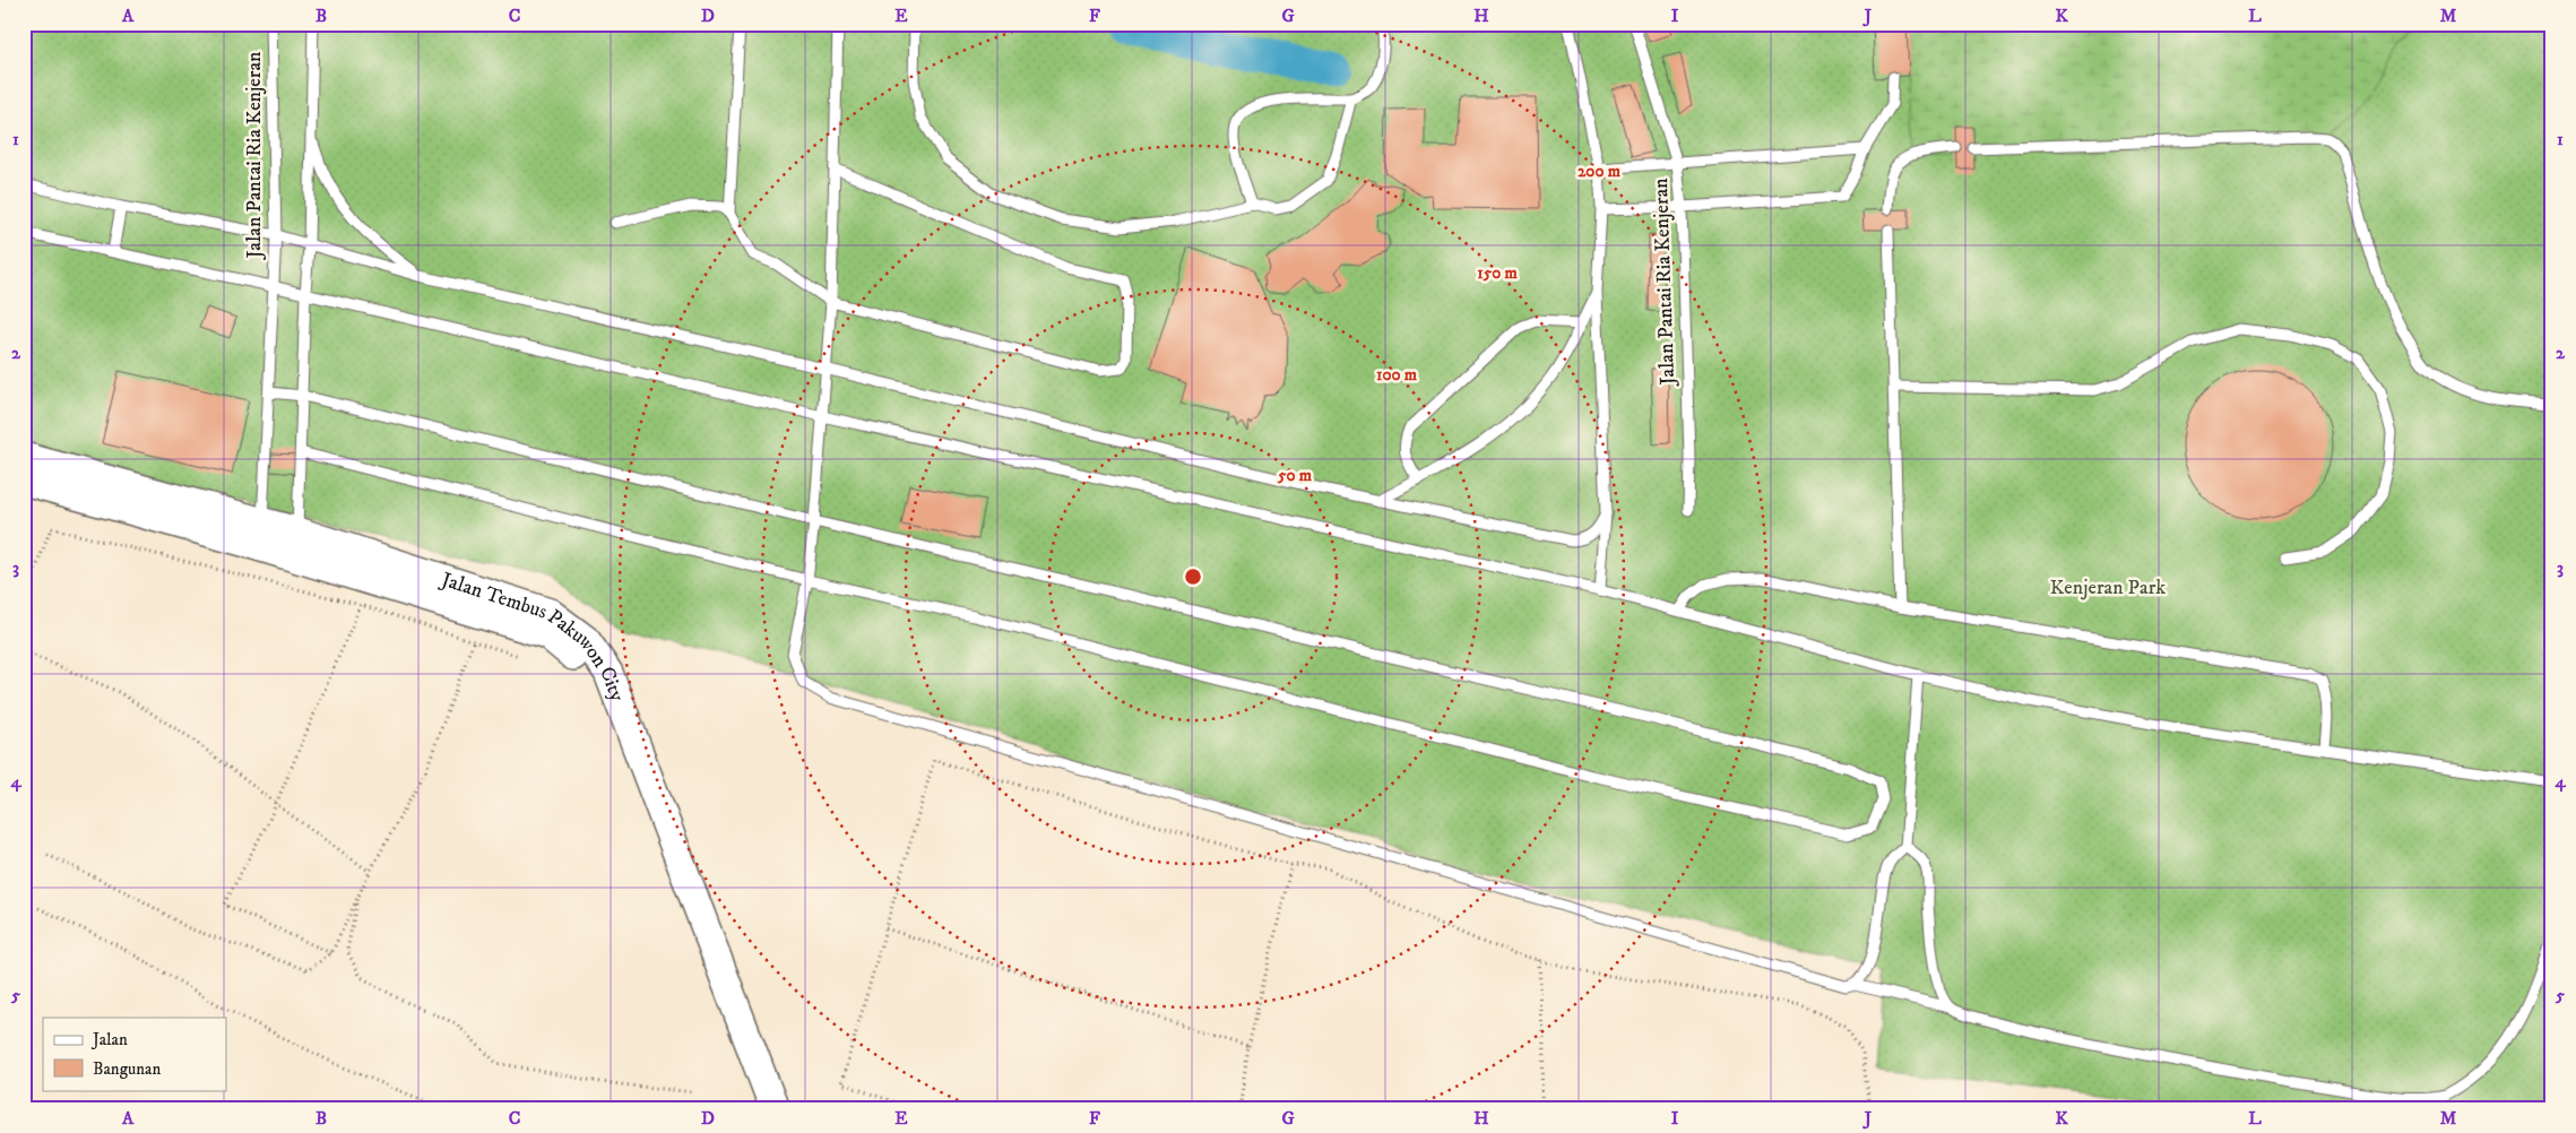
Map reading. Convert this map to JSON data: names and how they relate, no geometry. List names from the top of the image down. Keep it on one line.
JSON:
{"streets":{"street":["Jalan Tembus Pakuwon City"],"lane":["Jalan Pantai Ria Kenjeran"]},"crossings":[["Jalan Pantai Ria Kenjeran","Jalan Tembus Pakuwon City"]],"parks":["Kenjeran Park"],"legend":["Jalan","Bangunan"],"grid":{"columns":["A","B","C","D","E","F","G","H","I","J","K","L","M"],"rows":["1","2","3","4","5"]},"rings":["200 m","150 m","100 m","50 m"]}
